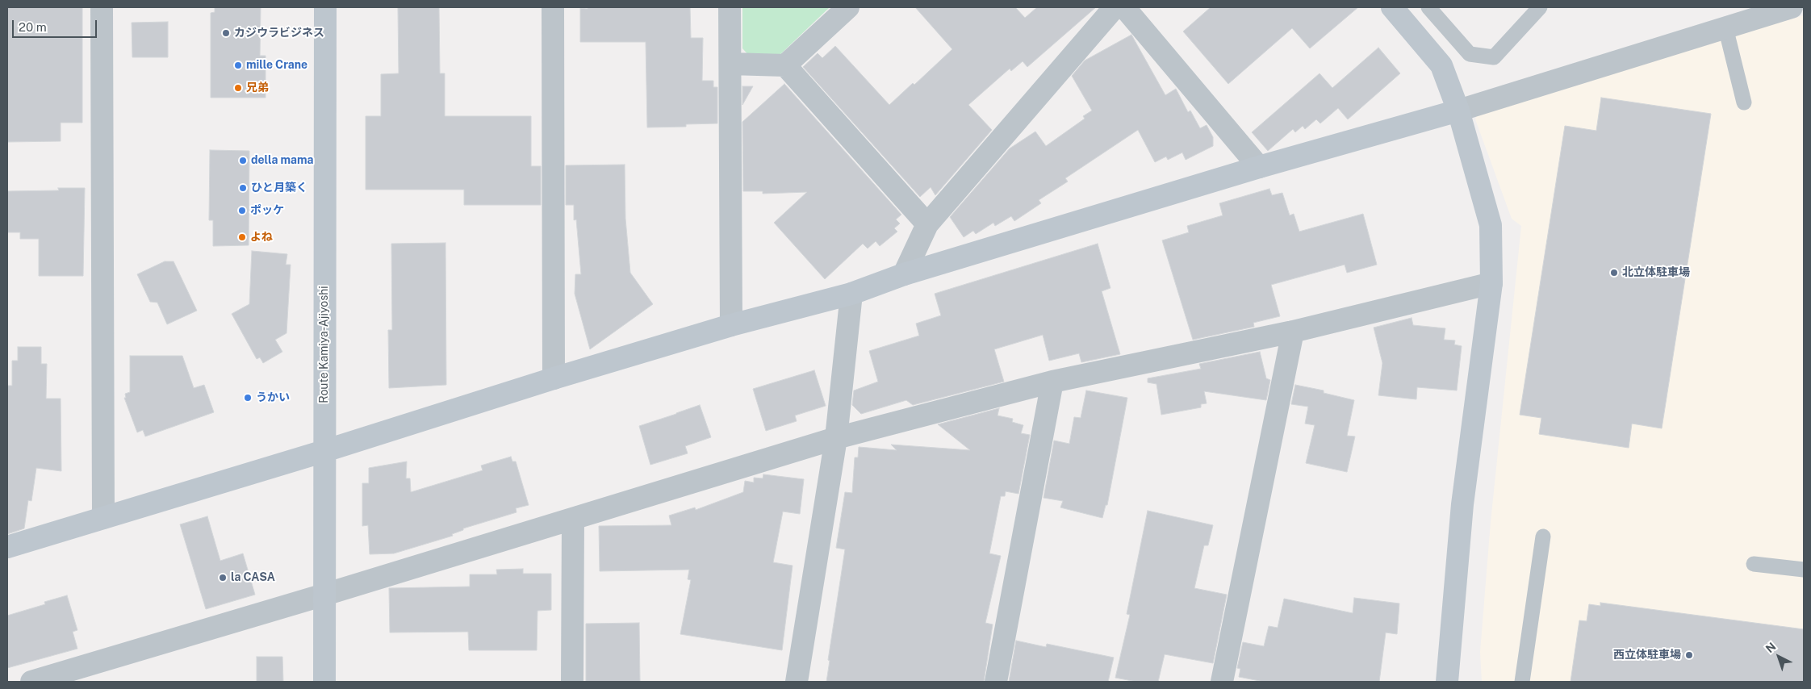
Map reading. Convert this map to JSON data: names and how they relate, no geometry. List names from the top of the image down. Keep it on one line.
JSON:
{"streets":{"street":["Route Kamiya-Ajiyoshi"]},"places":["カジウラビジネス","mille Crane","兄弟","della mama","ひと月築く","ポッケ","よね","北立体駐車場","うかい","la CASA","西立体駐車場"],"scale_bar":"20 m","north":"top left"}
